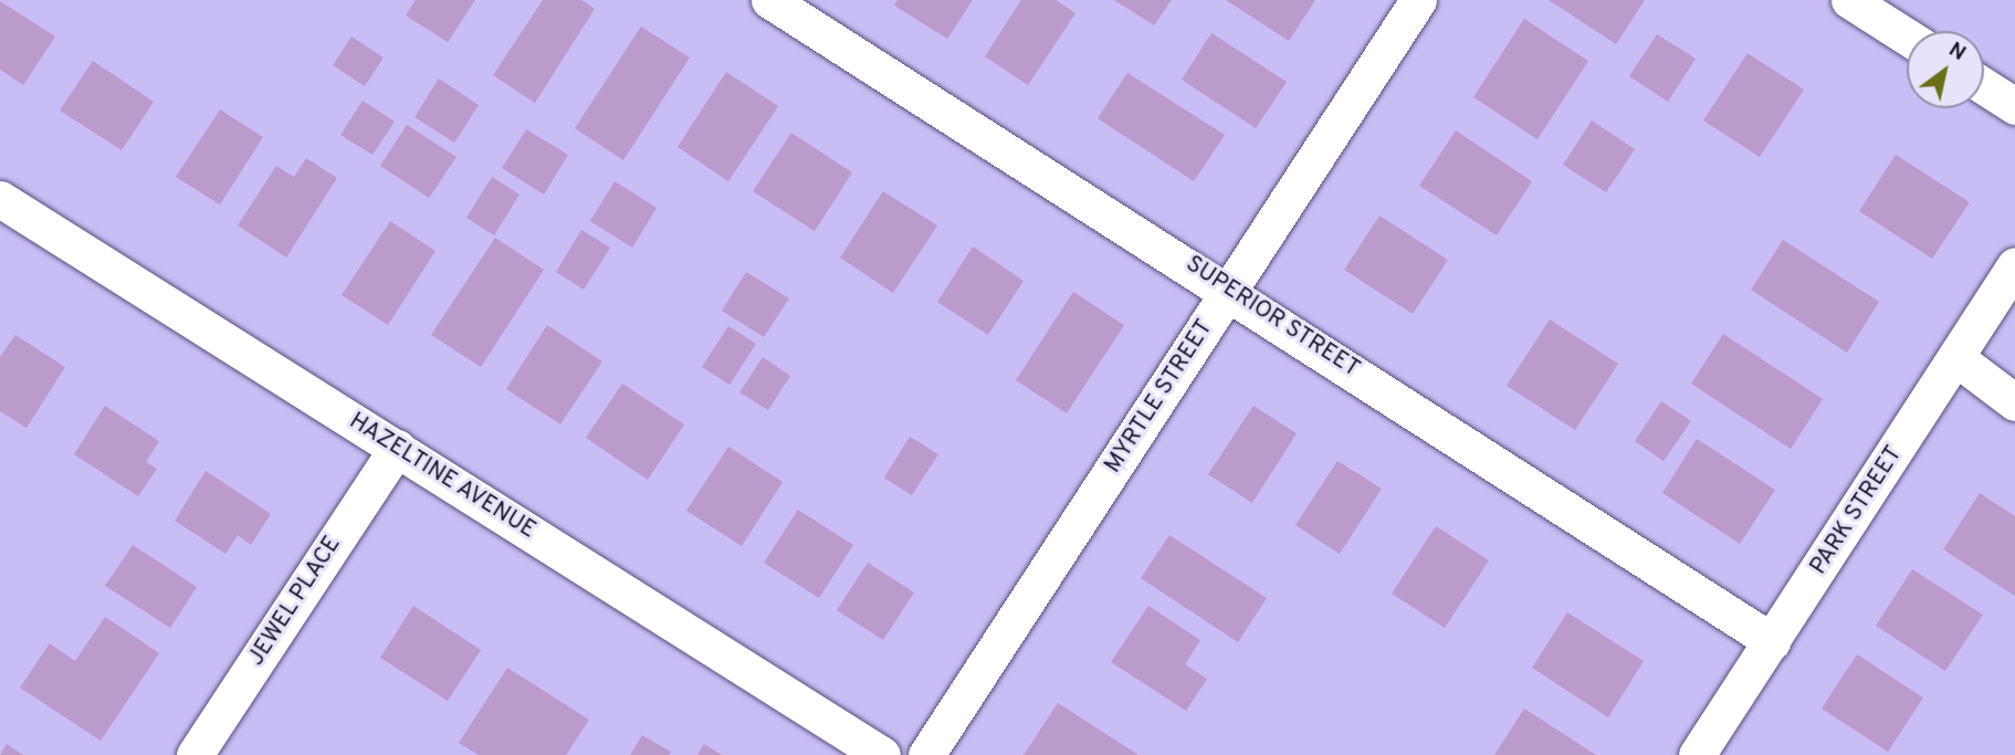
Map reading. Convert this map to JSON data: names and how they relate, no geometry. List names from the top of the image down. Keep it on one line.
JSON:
{"streets":{"street":["SUPERIOR STREET","MYRTLE STREET","HAZELTINE AVENUE","PARK STREET","JEWEL PLACE"]},"crossings":[["SUPERIOR STREET","MYRTLE STREET"],["SUPERIOR STREET","PARK STREET"],["HAZELTINE AVENUE","JEWEL PLACE"]],"north":"top right"}
